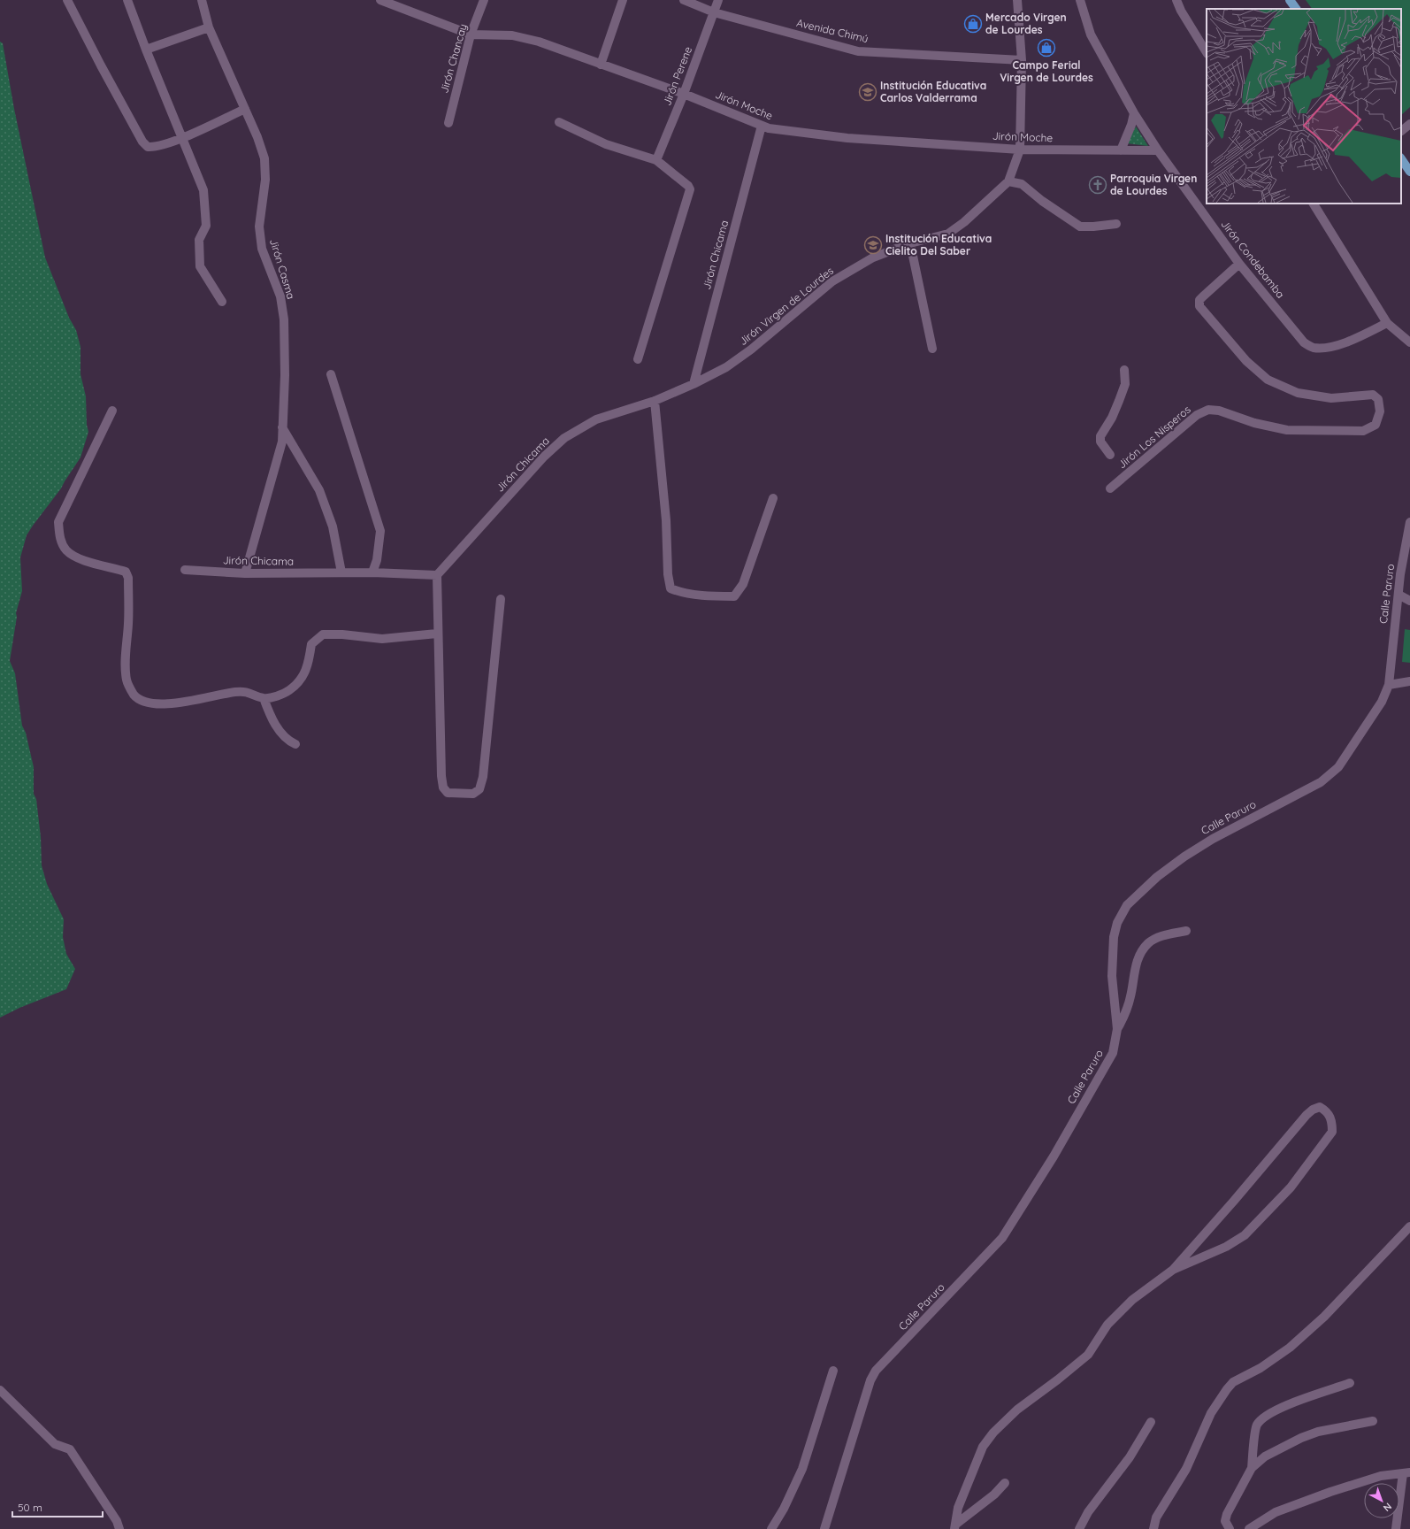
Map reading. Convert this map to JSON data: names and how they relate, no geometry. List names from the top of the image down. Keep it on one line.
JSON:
{"streets":{"street":["Avenida Chimú","Jirón Chancay","Jirón Perene","Jirón Moche","Jirón Chicama","Jirón Condebamba","Jirón Casma","Jirón Virgen de Lourdes","Jirón Los Nisperos","Calle Paruro"]},"crossings":[["Avenida Chimú","Jirón Perene"],["Avenida Chimú","Jirón Virgen de Lourdes"],["Jirón Chancay","Jirón Moche"],["Jirón Perene","Jirón Moche"],["Jirón Moche","Jirón Chicama"],["Jirón Moche","Jirón Condebamba"],["Jirón Moche","Jirón Virgen de Lourdes"],["Jirón Chicama","Jirón Casma"],["Jirón Chicama","Jirón Virgen de Lourdes"],["Jirón Condebamba","Jirón Los Nisperos"]],"places":{"shop":["Mercado Virgen de Lourdes","Campo Ferial Virgen de Lourdes"],"school or university":["Institución Educativa Carlos Valderrama","Institución Educativa Cielito Del Saber"],"church":["Parroquia Virgen de Lourdes"]},"scale_bar":"50 m","north":"bottom right"}
